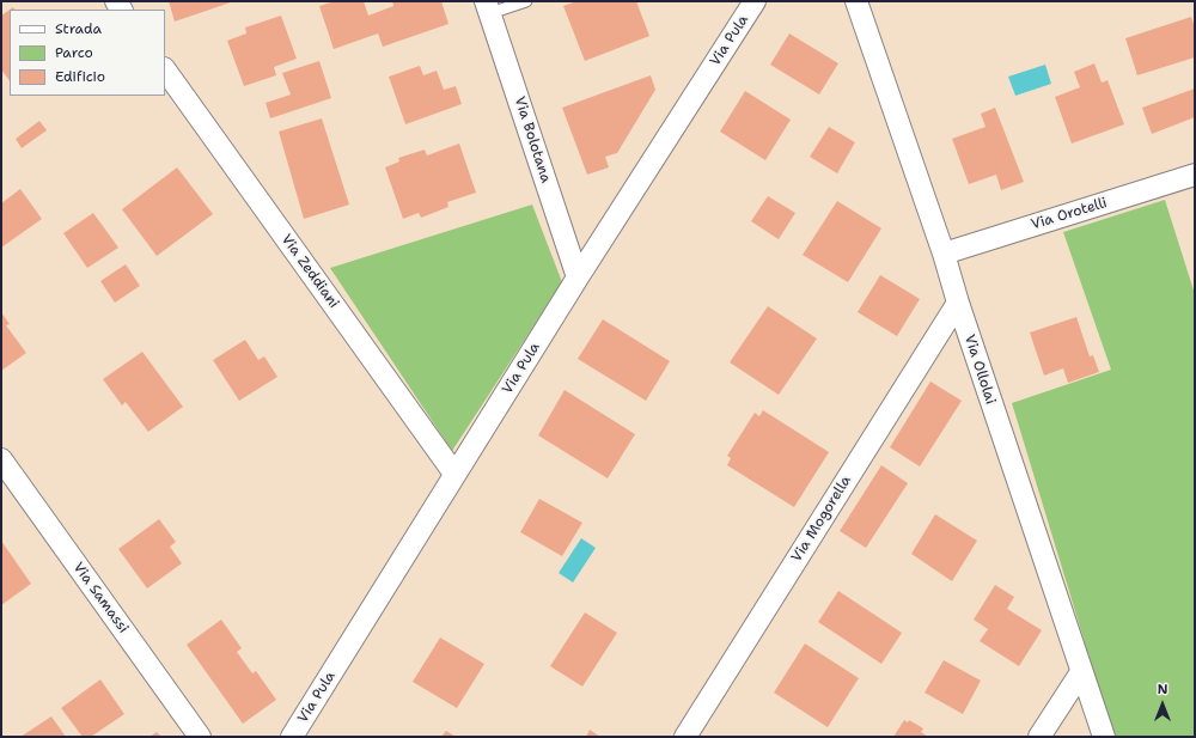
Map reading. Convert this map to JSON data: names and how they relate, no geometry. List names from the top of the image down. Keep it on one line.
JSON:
{"streets":{"street":["Via Pula","Via Bolotana","Via Orotelli","Via Zeddiani","Via Ollolai","Via Mogorella","Via Samassi"]},"crossings":[["Via Pula","Via Bolotana"],["Via Pula","Via Zeddiani"],["Via Orotelli","Via Ollolai"],["Via Ollolai","Via Mogorella"]],"legend":["Strada","Parco","Edificio"],"north":"top"}
